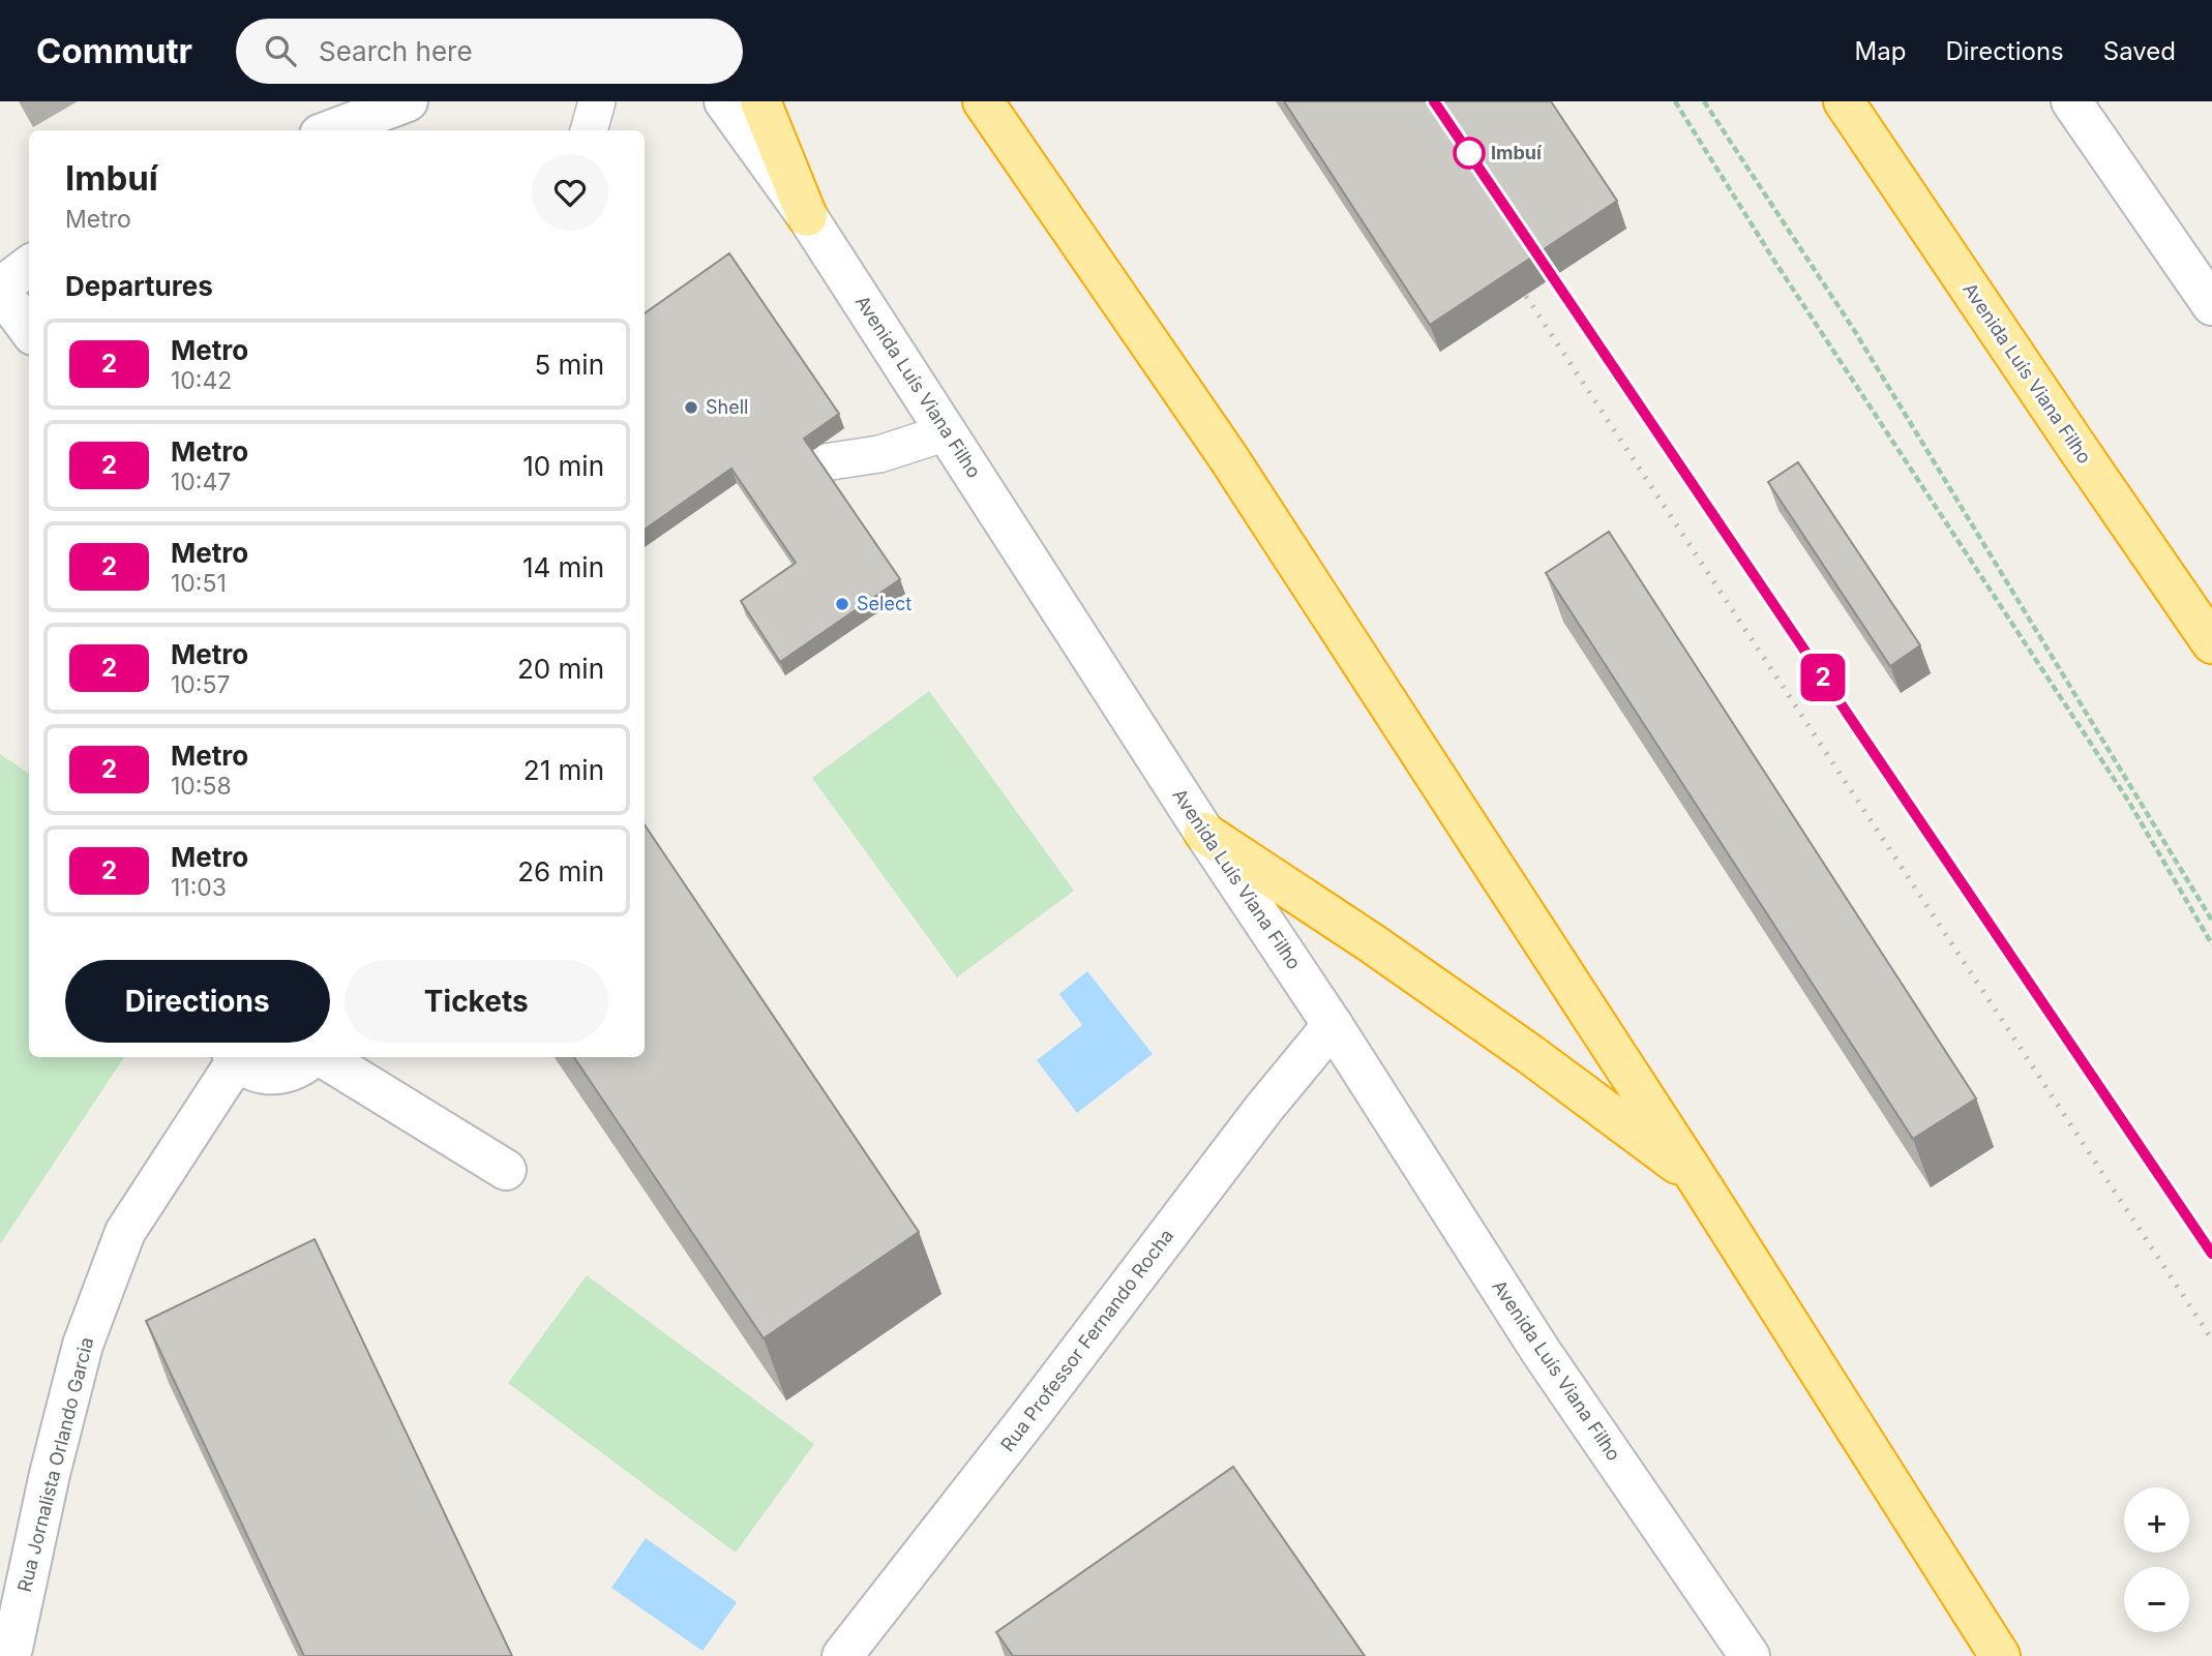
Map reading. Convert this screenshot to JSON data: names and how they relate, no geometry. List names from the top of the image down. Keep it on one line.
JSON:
{"streets":{"highway":["Avenida Luís Viana Filho"],"main road":["Rua Professor Fernando Rocha","Rua Jornalista Orlando Garcia"]},"crossings":[["Avenida Luís Viana Filho","Rua Professor Fernando Rocha"]],"places":["Imbuí","Shell","Select"],"lines":["metro line 2"],"page":{"header":"Commutr","search":"Search here","nav":["Map","Directions","Saved"],"on_map":"2","heading":[["Imbuí","Metro"],"Departures"],"list":[{"mark":"2","name":"Metro","note":"10:42","value":"5 min"},{"mark":"2","name":"Metro","note":"10:47","value":"10 min"},{"mark":"2","name":"Metro","note":"10:51","value":"14 min"},{"mark":"2","name":"Metro","note":"10:57","value":"20 min"},{"mark":"2","name":"Metro","note":"10:58","value":"21 min"},{"mark":"2","name":"Metro","note":"11:03","value":"26 min"}],"buttons":["Directions","Tickets"],"map_buttons":["+","−"]}}
